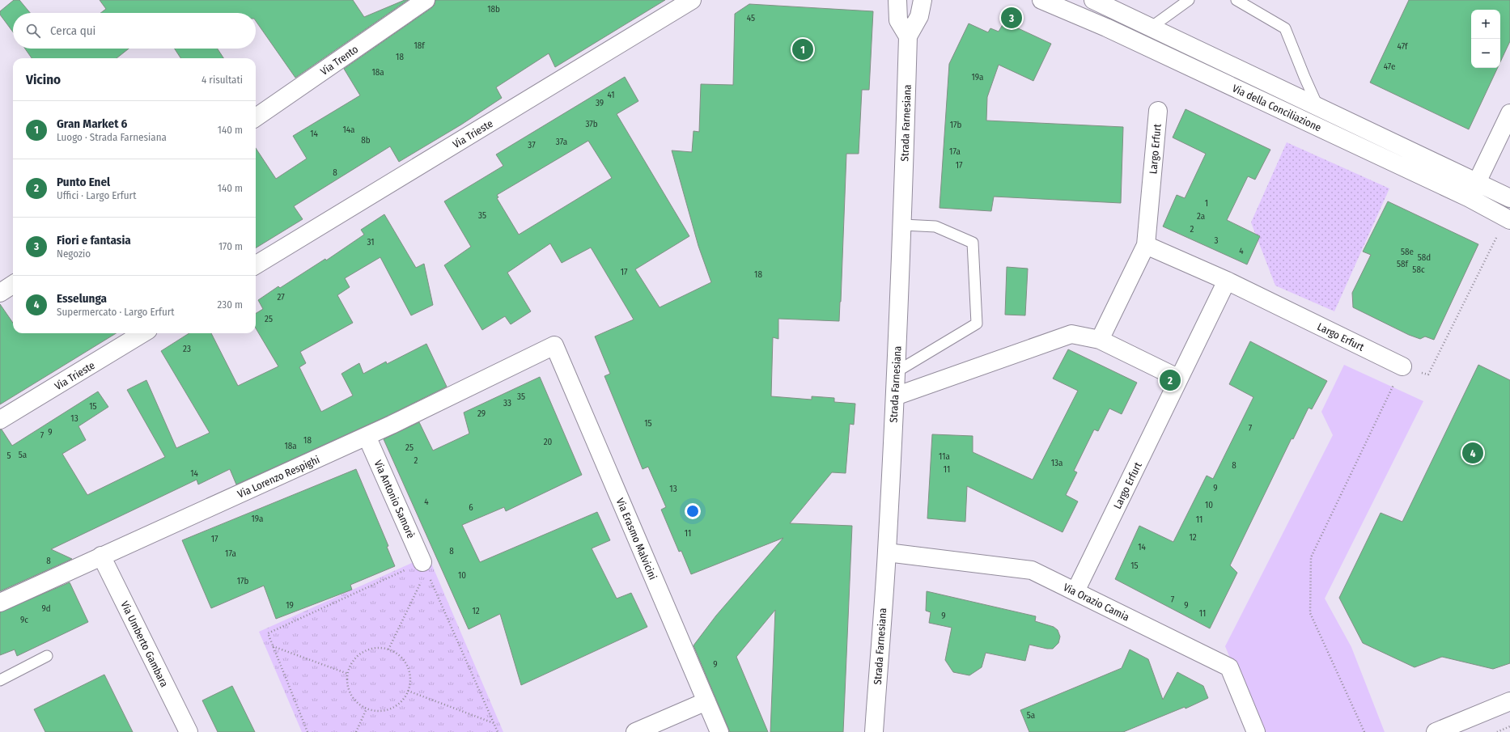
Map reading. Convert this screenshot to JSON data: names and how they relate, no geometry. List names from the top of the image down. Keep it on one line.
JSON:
{"streets":{"street":["Via Trento","Via della Conciliazione","Strada Farnesiana","Via Trieste","Largo Erfurt","Via Lorenzo Respighi","Via Antonio Samorè","Via Erasmo Malvicini","Via Orazio Camia","Via Umberto Gambara"]},"crossings":[["Strada Farnesiana","Via Orazio Camia"],["Largo Erfurt","Via Orazio Camia"],["Via Lorenzo Respighi","Via Antonio Samorè"],["Via Lorenzo Respighi","Via Erasmo Malvicini"],["Via Lorenzo Respighi","Via Umberto Gambara"]],"house_numbers":["18b","45","18f","47f","18","47e","18a","19a","41","39","37b","17b","14a","14","8b","37a","37","17a","17","8","1","35","2a","2","3","31","4","58e","58d","58f","58c","17","18","27","25","23","35","33","15","29","13","15","7","9","7","18","20","18a","25","5a","5","11a","2","13a","8","11","14","9","13","4","10","6","19a","11","11","12","17","14","8","17a","8","15","10","17b","7","19","9","9d","12","11","9","9c","9","5a"],"page":{"pins":["3","1","2","4"],"map_buttons":["+","−"],"search":"Cerca qui","heading":["Vicino","4 risultati"],"list":[{"mark":"1","name":"Gran Market 6","note":"Luogo · Strada Farnesiana","value":"140 m"},{"mark":"2","name":"Punto Enel","note":"Uffici · Largo Erfurt","value":"140 m"},{"mark":"3","name":"Fiori e fantasia","note":"Negozio","value":"170 m"},{"mark":"4","name":"Esselunga","note":"Supermercato · Largo Erfurt","value":"230 m"}]}}
